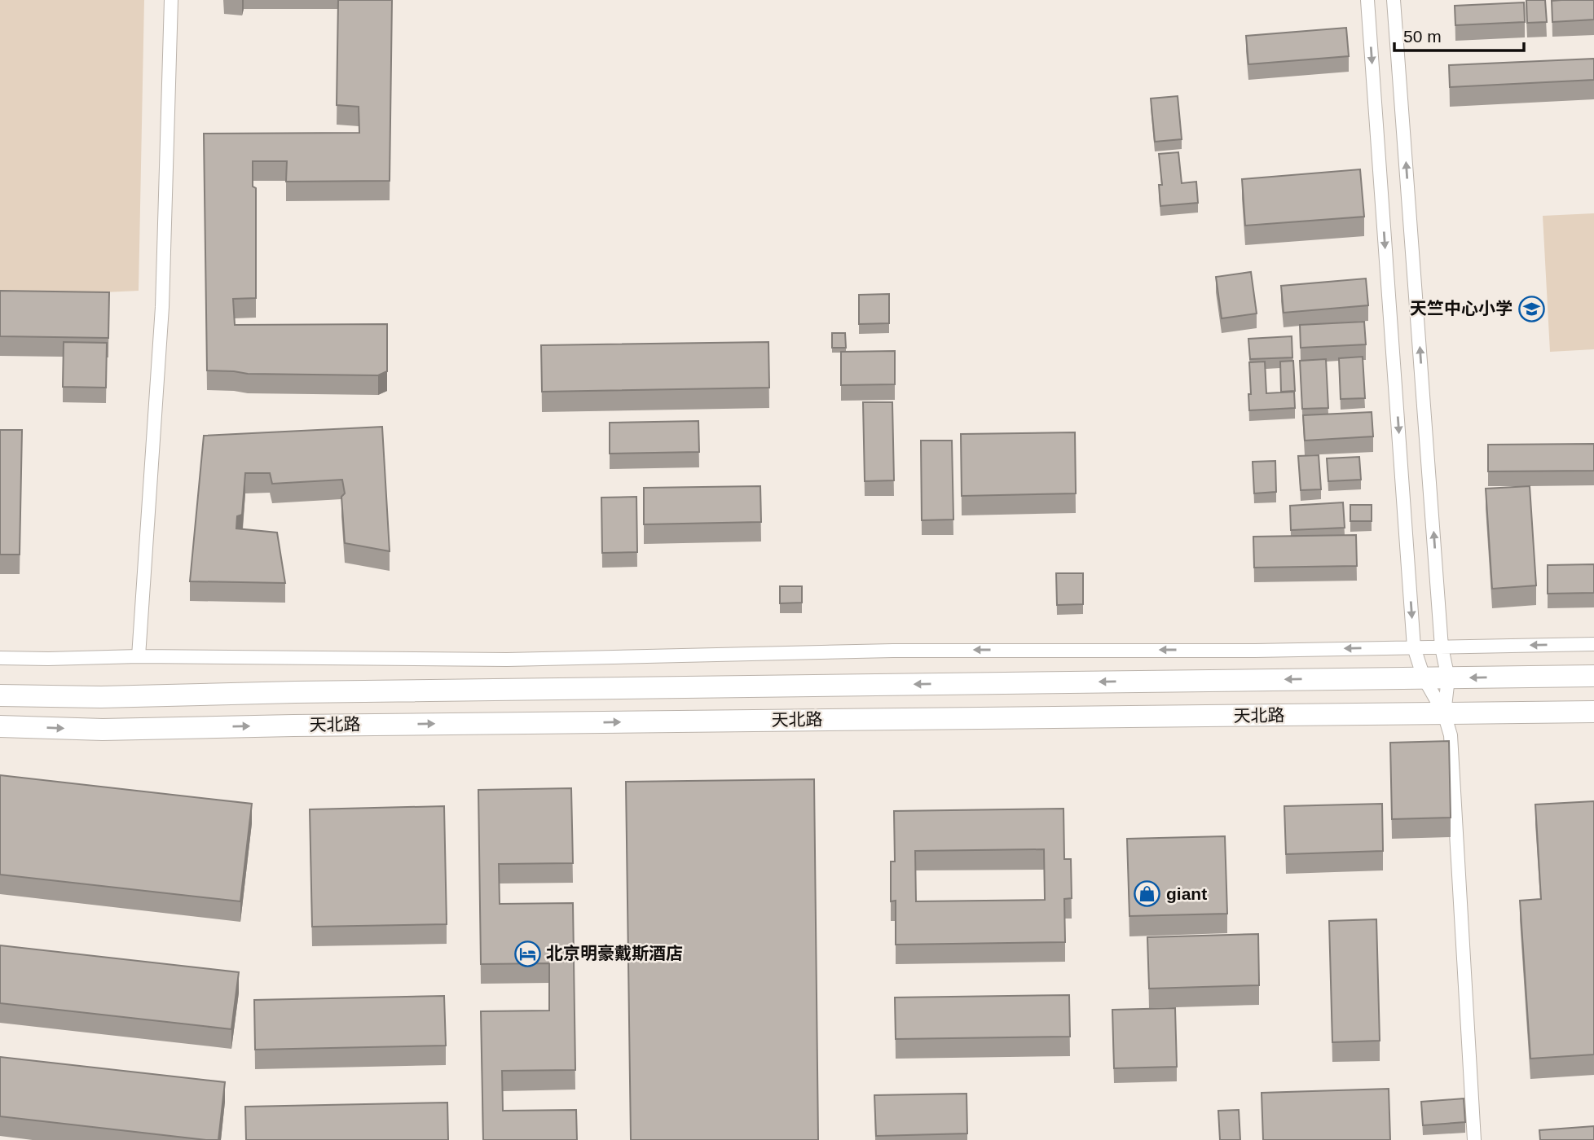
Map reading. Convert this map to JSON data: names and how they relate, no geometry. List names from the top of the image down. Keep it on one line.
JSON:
{"streets":{"main road":["天北路"]},"places":{"school or university":["天竺中心小学"],"shop":["giant"],"hotel":["北京明豪戴斯酒店"]},"scale_bar":"50 m"}
